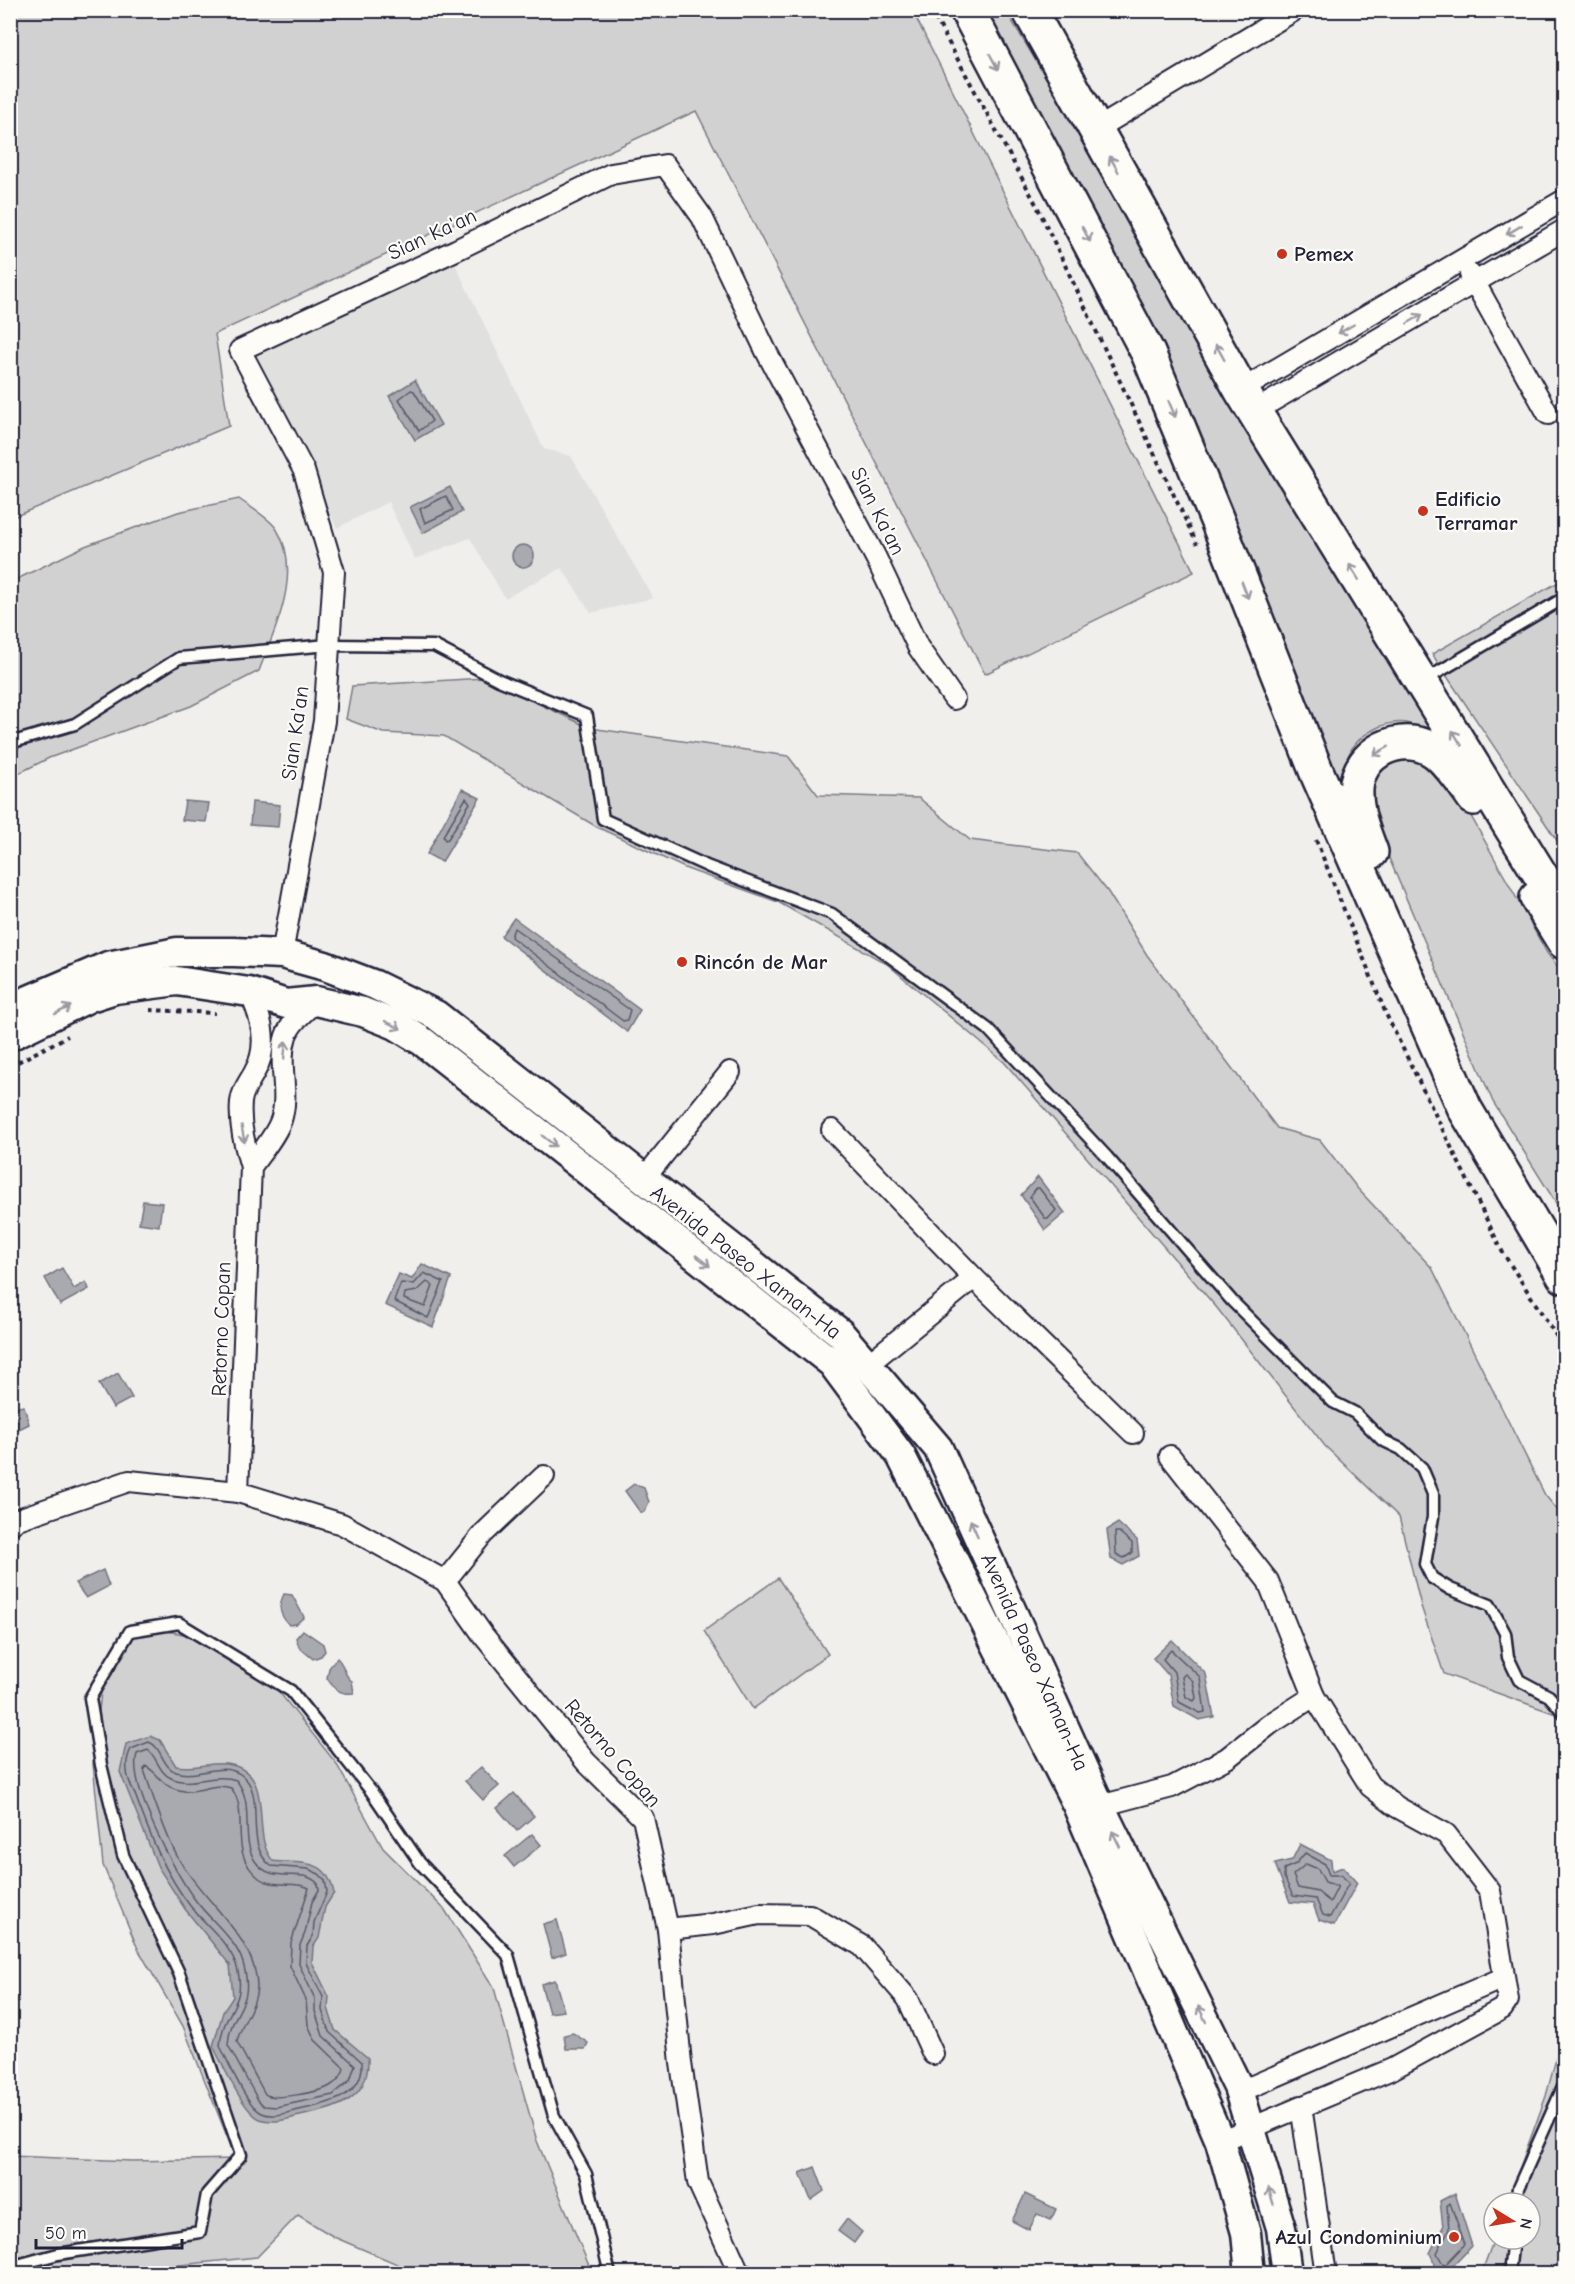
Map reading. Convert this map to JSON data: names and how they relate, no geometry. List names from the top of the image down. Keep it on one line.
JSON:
{"streets":{"main road":["Avenida Paseo Xaman-Ha"],"street":["Sian Ka'an","Retorno Copan"]},"crossings":[["Sian Ka'an","Avenida Paseo Xaman-Ha"],["Avenida Paseo Xaman-Ha","Retorno Copan"]],"places":["Pemex","Edificio Terramar","Rincón de Mar","Azul Condominium"],"scale_bar":"50 m","north":"right"}
